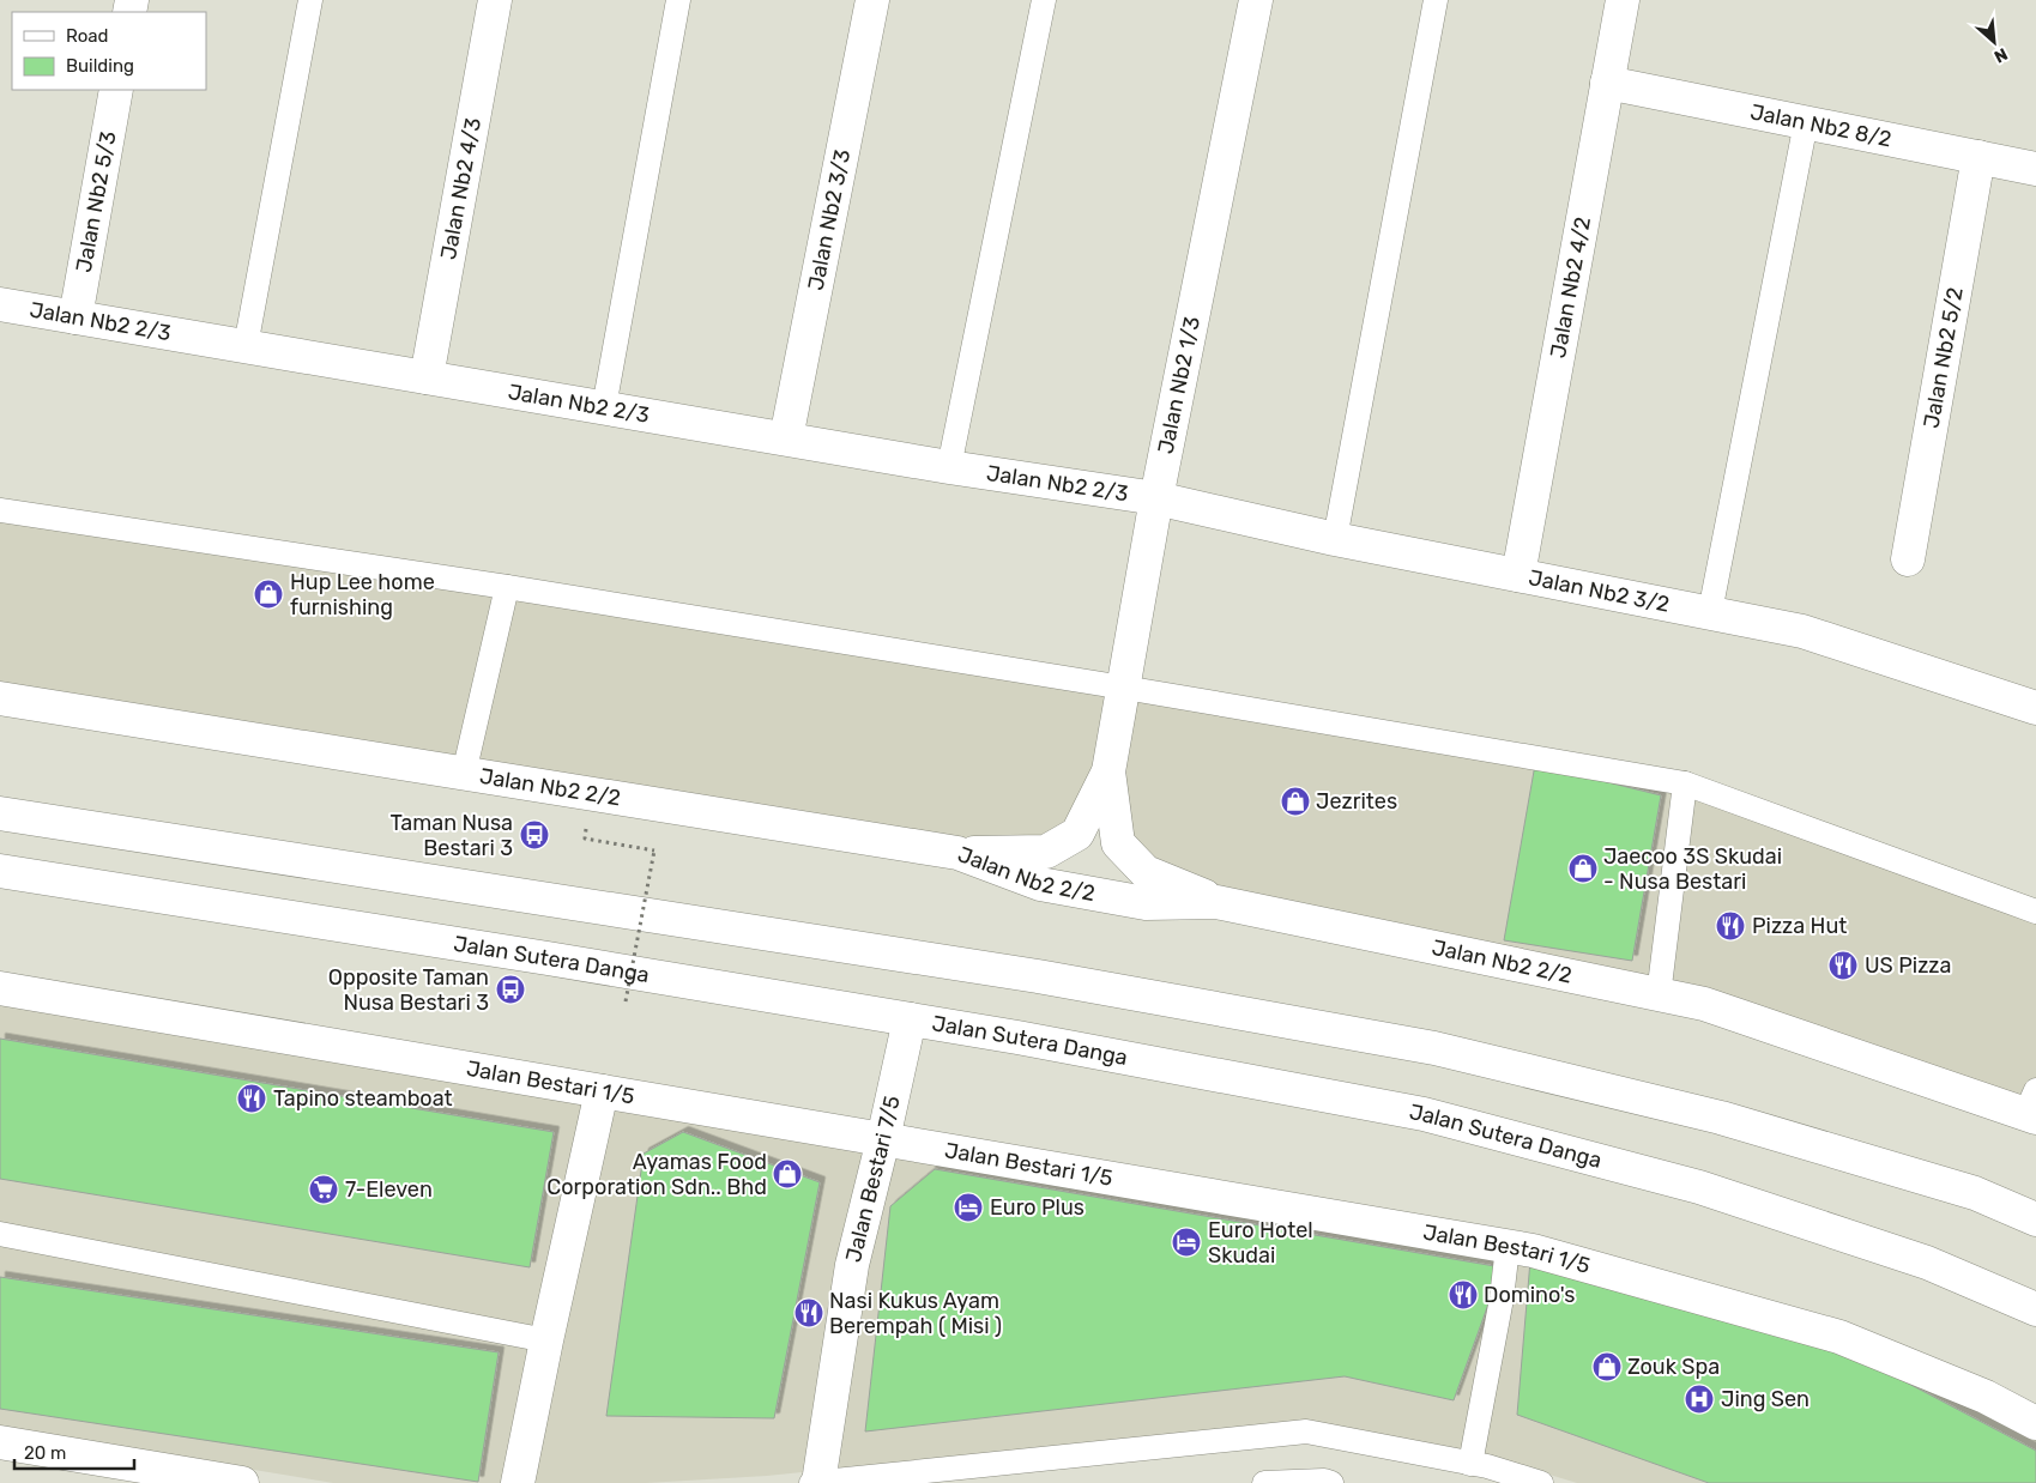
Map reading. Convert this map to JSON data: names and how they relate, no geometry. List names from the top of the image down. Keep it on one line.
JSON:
{"streets":{"street":["Jalan Nb2 8/2","Jalan Nb2 4/3","Jalan Nb2 5/3","Jalan Nb2 3/3","Jalan Nb2 4/2","Jalan Nb2 2/3","Jalan Nb2 5/2","Jalan Nb2 1/3","Jalan Nb2 3/2","Jalan Nb2 2/2","Jalan Sutera Danga","Jalan Bestari 1/5","Jalan Bestari 7/5"]},"crossings":[["Jalan Nb2 8/2","Jalan Nb2 4/2"],["Jalan Nb2 8/2","Jalan Nb2 5/2"],["Jalan Nb2 4/3","Jalan Nb2 2/3"],["Jalan Nb2 5/3","Jalan Nb2 2/3"],["Jalan Nb2 3/3","Jalan Nb2 2/3"],["Jalan Nb2 4/2","Jalan Nb2 3/2"],["Jalan Nb2 2/3","Jalan Nb2 1/3"],["Jalan Nb2 2/3","Jalan Nb2 3/2"],["Jalan Nb2 1/3","Jalan Nb2 3/2"],["Jalan Nb2 1/3","Jalan Nb2 2/2"],["Jalan Sutera Danga","Jalan Bestari 7/5"],["Jalan Bestari 1/5","Jalan Bestari 7/5"]],"places":{"shop":["Hup Lee home furnishing","Jezrites","Jaecoo 3S Skudai - Nusa Bestari","Ayamas Food Corporation Sdn.. Bhd","Zouk Spa"],"bus stop":["Taman Nusa Bestari 3","Opposite Taman Nusa Bestari 3"],"restaurant":["Pizza Hut","US Pizza","Tapino steamboat","Domino's","Nasi Kukus Ayam Berempah ( Misi )"],"supermarket":["7-Eleven"],"hotel":["Euro Plus","Euro Hotel Skudai"],"hospital":["Jing Sen"]},"legend":["Road","Building"],"scale_bar":"20 m","north":"bottom right"}
